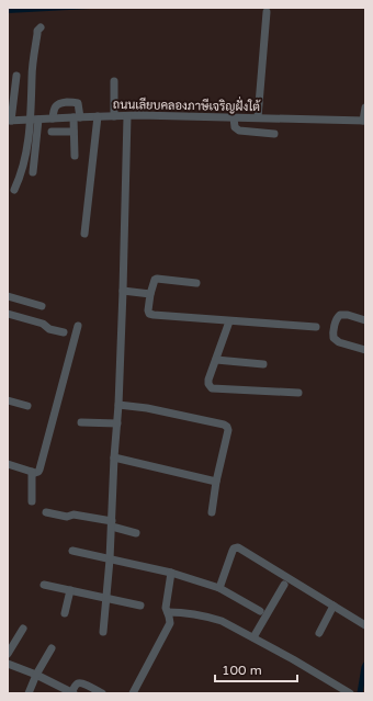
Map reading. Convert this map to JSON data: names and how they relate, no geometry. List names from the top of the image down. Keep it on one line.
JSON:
{"streets":{"street":["ถนนเลียบคลองภาษีเจริญฝั่งใต้"]},"scale_bar":"100 m"}
